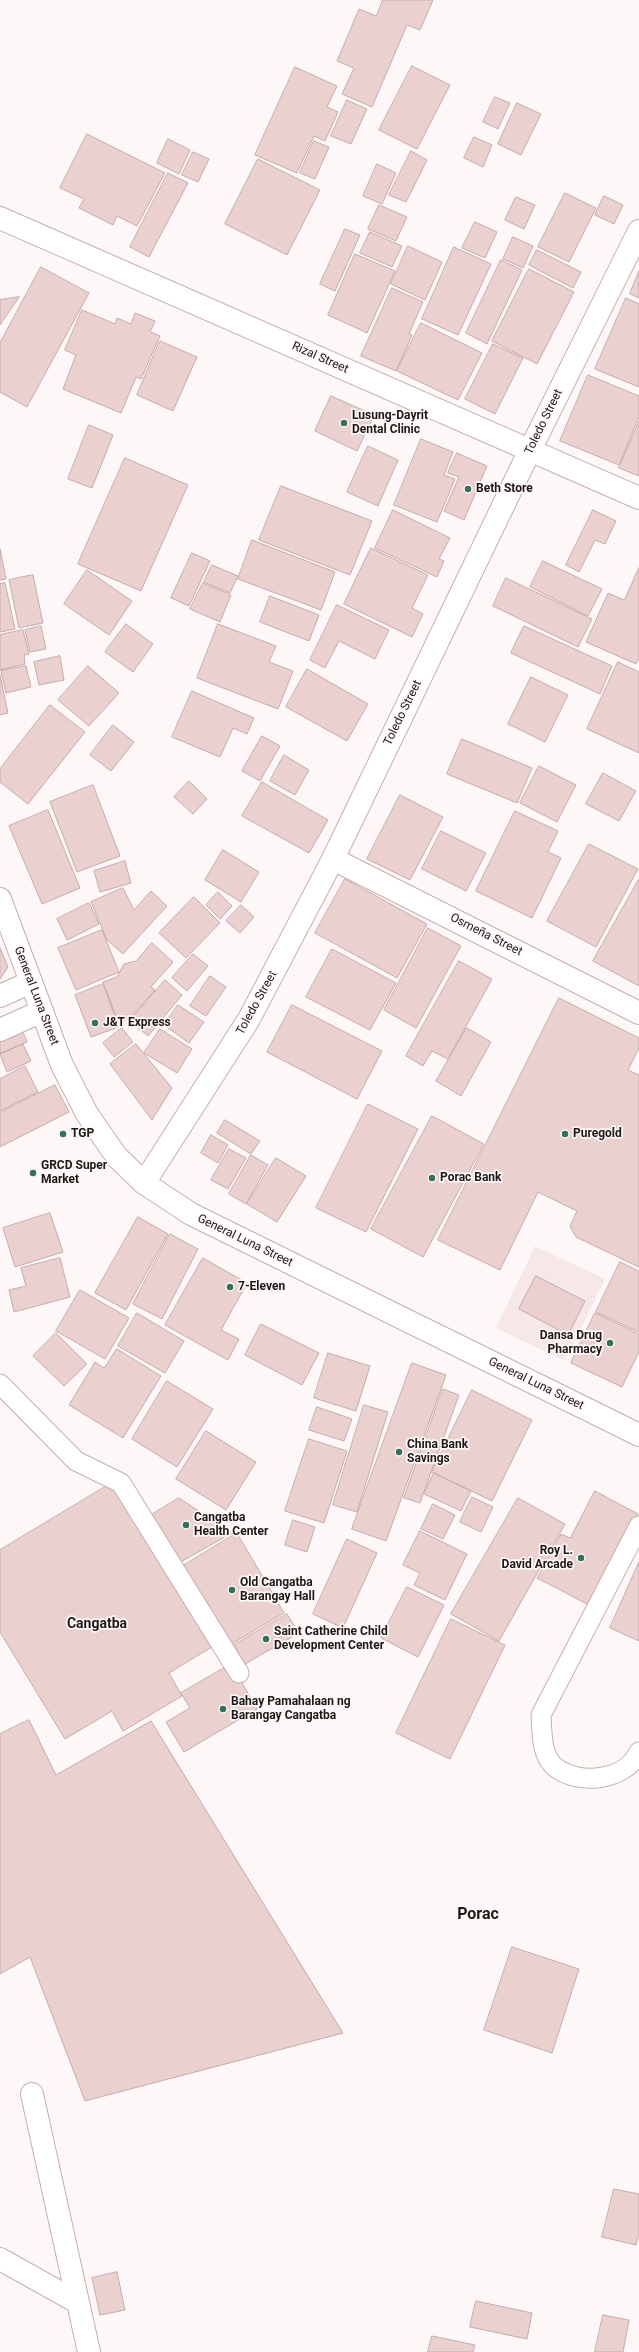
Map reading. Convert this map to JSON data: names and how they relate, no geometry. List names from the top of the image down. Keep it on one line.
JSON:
{"streets":{"street":["Rizal Street","Toledo Street","Osmeña Street","General Luna Street"]},"crossings":[["Rizal Street","Toledo Street"],["Toledo Street","Osmeña Street"],["Toledo Street","General Luna Street"]],"districts":["Cangatba","Porac"],"places":["Lusung-Dayrit Dental Clinic","Beth Store","J&T Express","TGP","Puregold","GRCD Super Market","Porac Bank","7-Eleven","Dansa Drug Pharmacy","China Bank Savings","Cangatba Health Center","Roy L. David Arcade","Old Cangatba Barangay Hall","Saint Catherine Child Development Center","Bahay Pamahalaan ng Barangay Cangatba"]}
